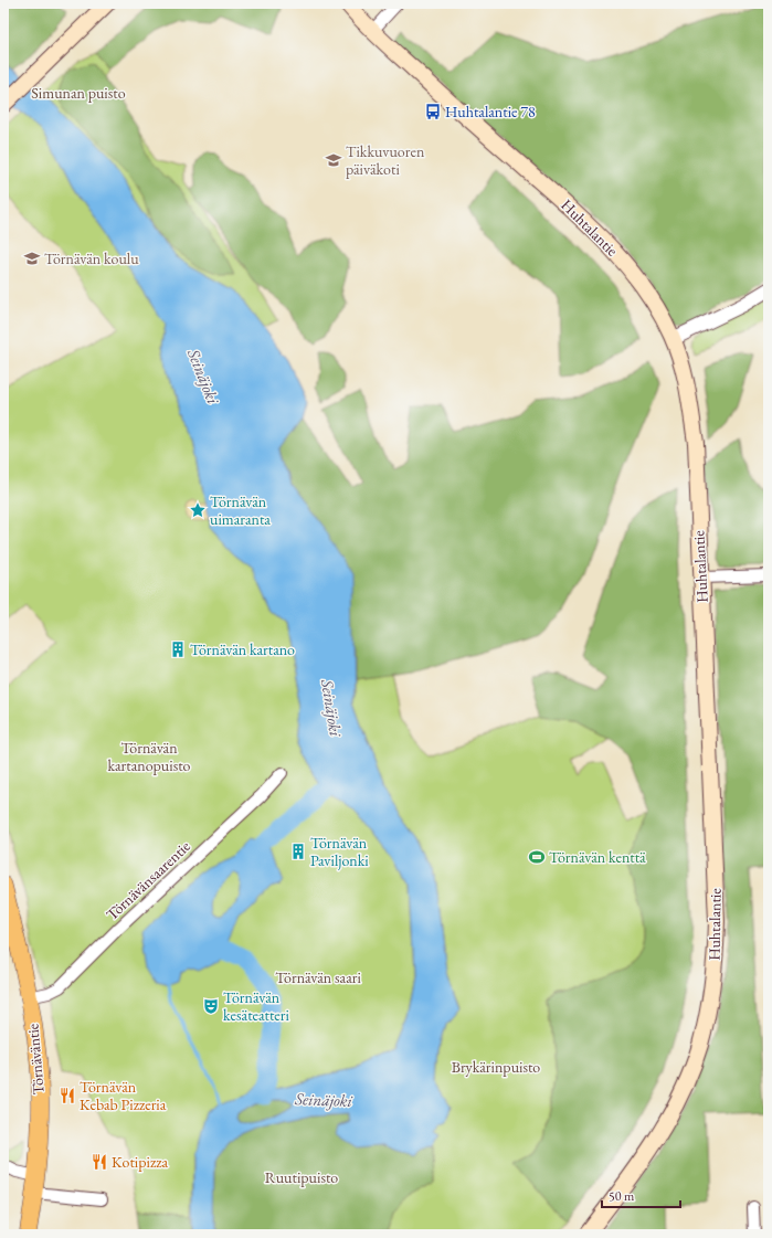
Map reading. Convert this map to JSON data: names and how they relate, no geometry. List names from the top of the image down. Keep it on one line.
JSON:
{"streets":{"main road":["Huhtalantie","Törnäväntie"],"street":["Törnävänsaarentie"]},"crossings":[["Törnävänsaarentie","Törnäväntie"]],"water":["Seinäjoki"],"parks":["Simunan puisto","Törnävän kartanopuisto","Törnävän saari","Brykärinpuisto","Ruutipuisto"],"places":{"bus stop":["Huhtalantie 78"],"school or university":["Tikkuvuoren päiväkoti","Törnävän koulu"],"place":["Törnävän uimaranta"],"building":["Törnävän kartano","Törnävän Paviljonki"],"sports":["Törnävän kenttä"],"theatre":["Törnävän kesäteatteri"],"restaurant":["Törnävän Kebab Pizzeria","Kotipizza"]},"scale_bar":"50 m"}
